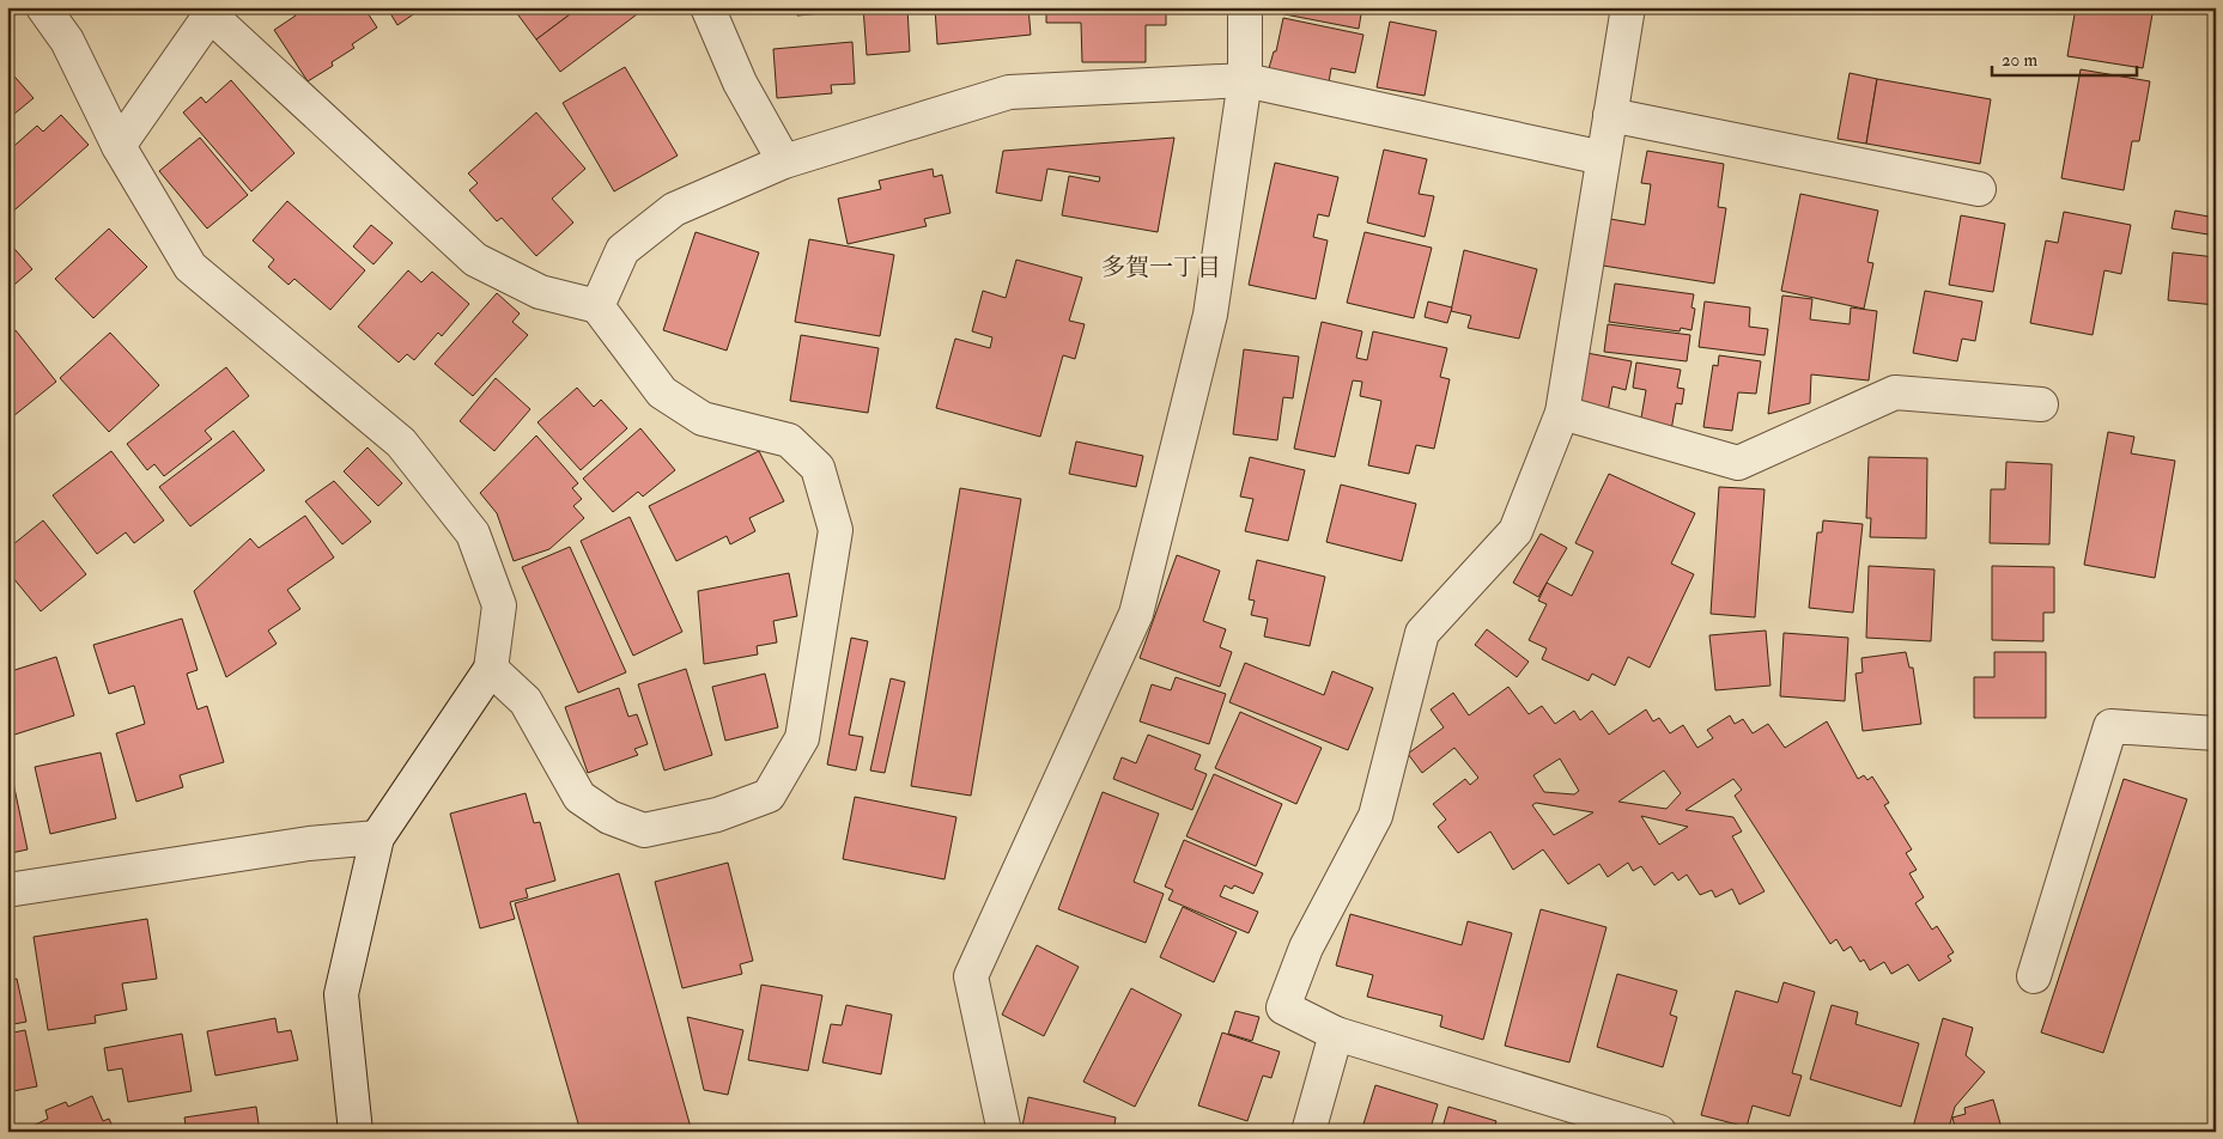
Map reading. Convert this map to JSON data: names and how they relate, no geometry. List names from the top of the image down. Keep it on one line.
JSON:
{"districts":["多賀一丁目"],"scale_bar":"20 m"}
